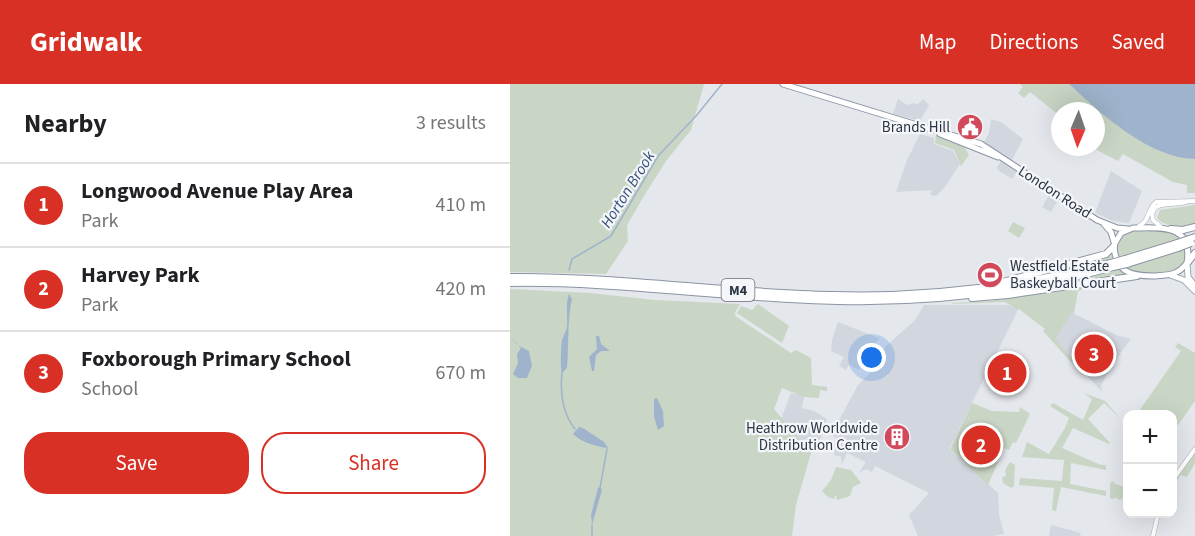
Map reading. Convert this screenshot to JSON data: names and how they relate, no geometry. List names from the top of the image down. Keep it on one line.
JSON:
{"streets":{"highway":["M4"],"main road":["London Road"]},"crossings":[["London Road","M4"]],"water":["Horton Brook"],"places":{"public building":["Brands Hill"],"sports":["Westfield Estate Baskeyball Court"],"building":["Heathrow Worldwide Distribution Centre"]},"north":"bottom","page":{"header":"Gridwalk","nav":["Map","Directions","Saved"],"heading":["Nearby","3 results"],"list":[{"mark":"1","name":"Longwood Avenue Play Area","note":"Park","value":"410 m"},{"mark":"2","name":"Harvey Park","note":"Park","value":"420 m"},{"mark":"3","name":"Foxborough Primary School","note":"School","value":"670 m"}],"pins":["3","1","2"],"map_buttons":["+","−"],"buttons":["Save","Share"]}}
